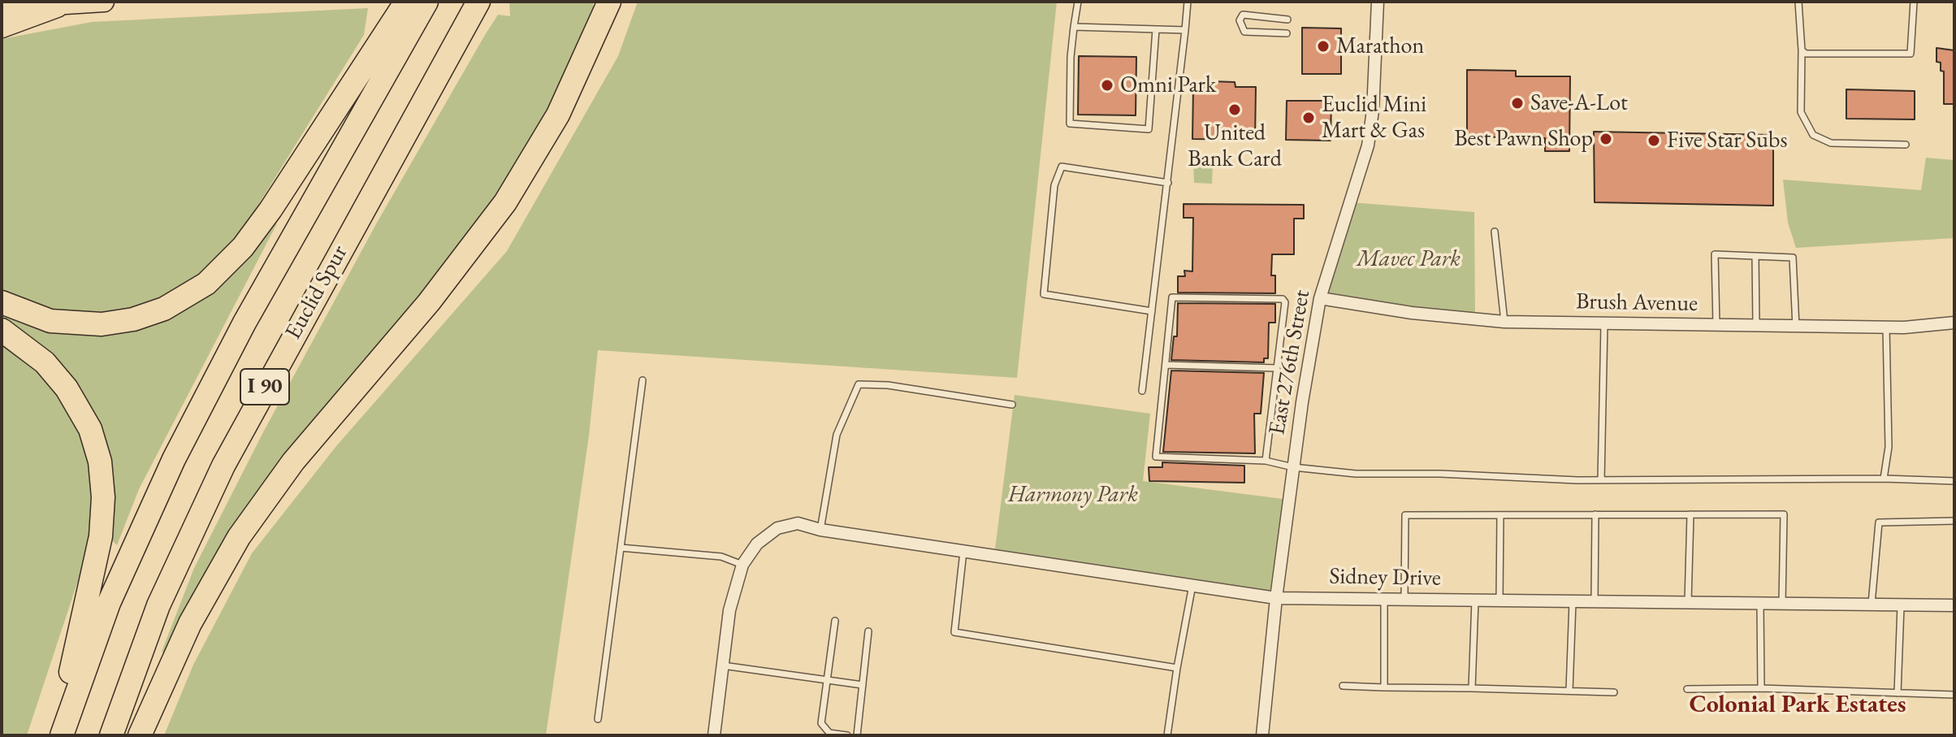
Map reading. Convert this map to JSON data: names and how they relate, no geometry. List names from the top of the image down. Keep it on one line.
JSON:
{"streets":{"highway":["Euclid Spur","I 90"],"street":["Brush Avenue","East 276th Street","Sidney Drive"]},"crossings":[["Brush Avenue","East 276th Street"],["East 276th Street","Sidney Drive"]],"districts":["Colonial Park Estates"],"parks":["Mavec Park","Harmony Park"],"places":["Marathon","Omni Park","Save-A-Lot","United Bank Card","Euclid Mini Mart & Gas","Best Pawn Shop","Five Star Subs"]}
